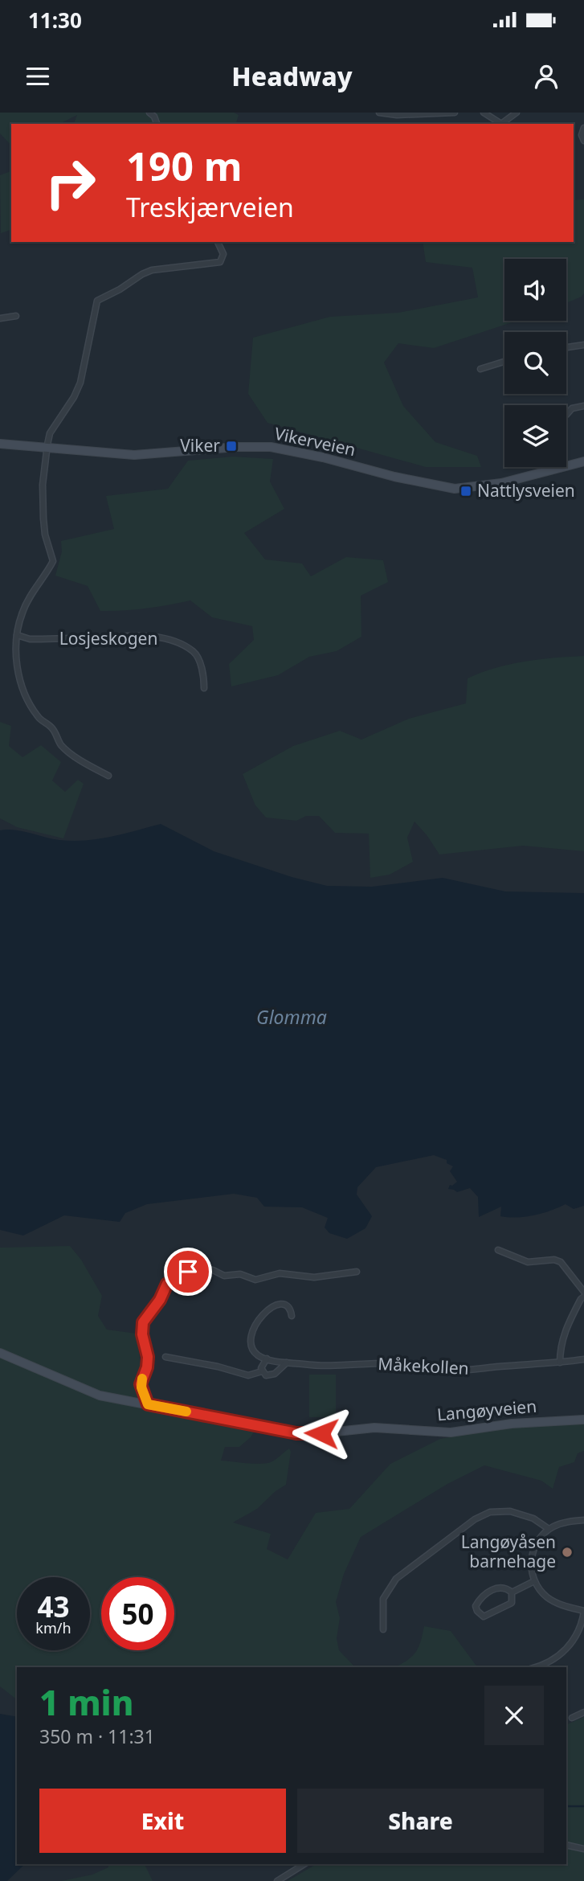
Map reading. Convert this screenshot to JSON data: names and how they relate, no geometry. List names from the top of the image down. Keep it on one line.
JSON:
{"streets":{"main road":["Vikerveien","Langøyveien"],"street":["Losjeskogen","Måkekollen"]},"water":["Glomma"],"places":{"transit":["Viker","Nattlysveien"],"other":["Langøyåsen barnehage"]},"page":{"status":"11:30","header":"Headway","turn":["190 m","Treskjærveien"],"speed":"43 km/h","limit":"50","heading":["1 min","350 m · 11:31"],"buttons":["Exit","Share"]}}
